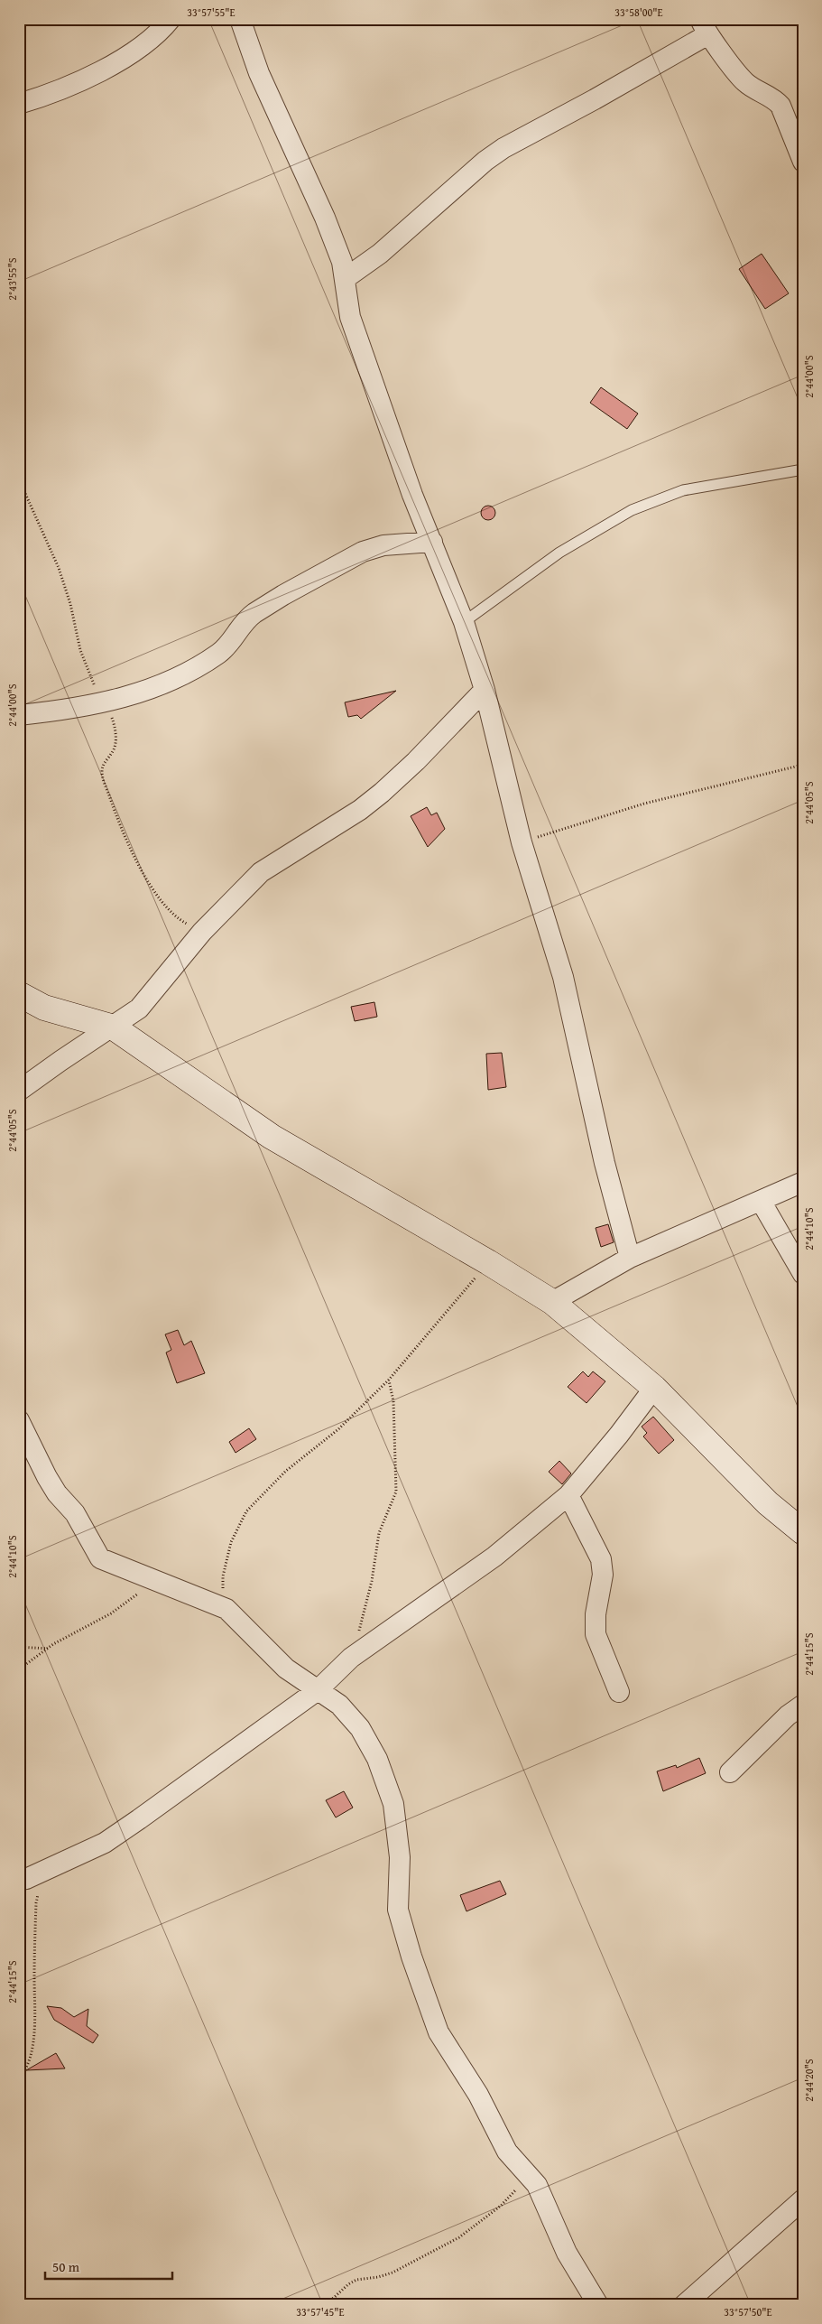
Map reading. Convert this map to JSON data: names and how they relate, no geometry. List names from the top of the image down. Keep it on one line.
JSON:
{"scale_bar":"50 m","coordinates":["33°57'55\"E","33°58'00\"E","2°43'55\"S","2°44'00\"S","2°44'05\"S","2°44'10\"S","2°44'15\"S","2°44'20\"S","33°57'45\"E","33°57'50\"E"]}
